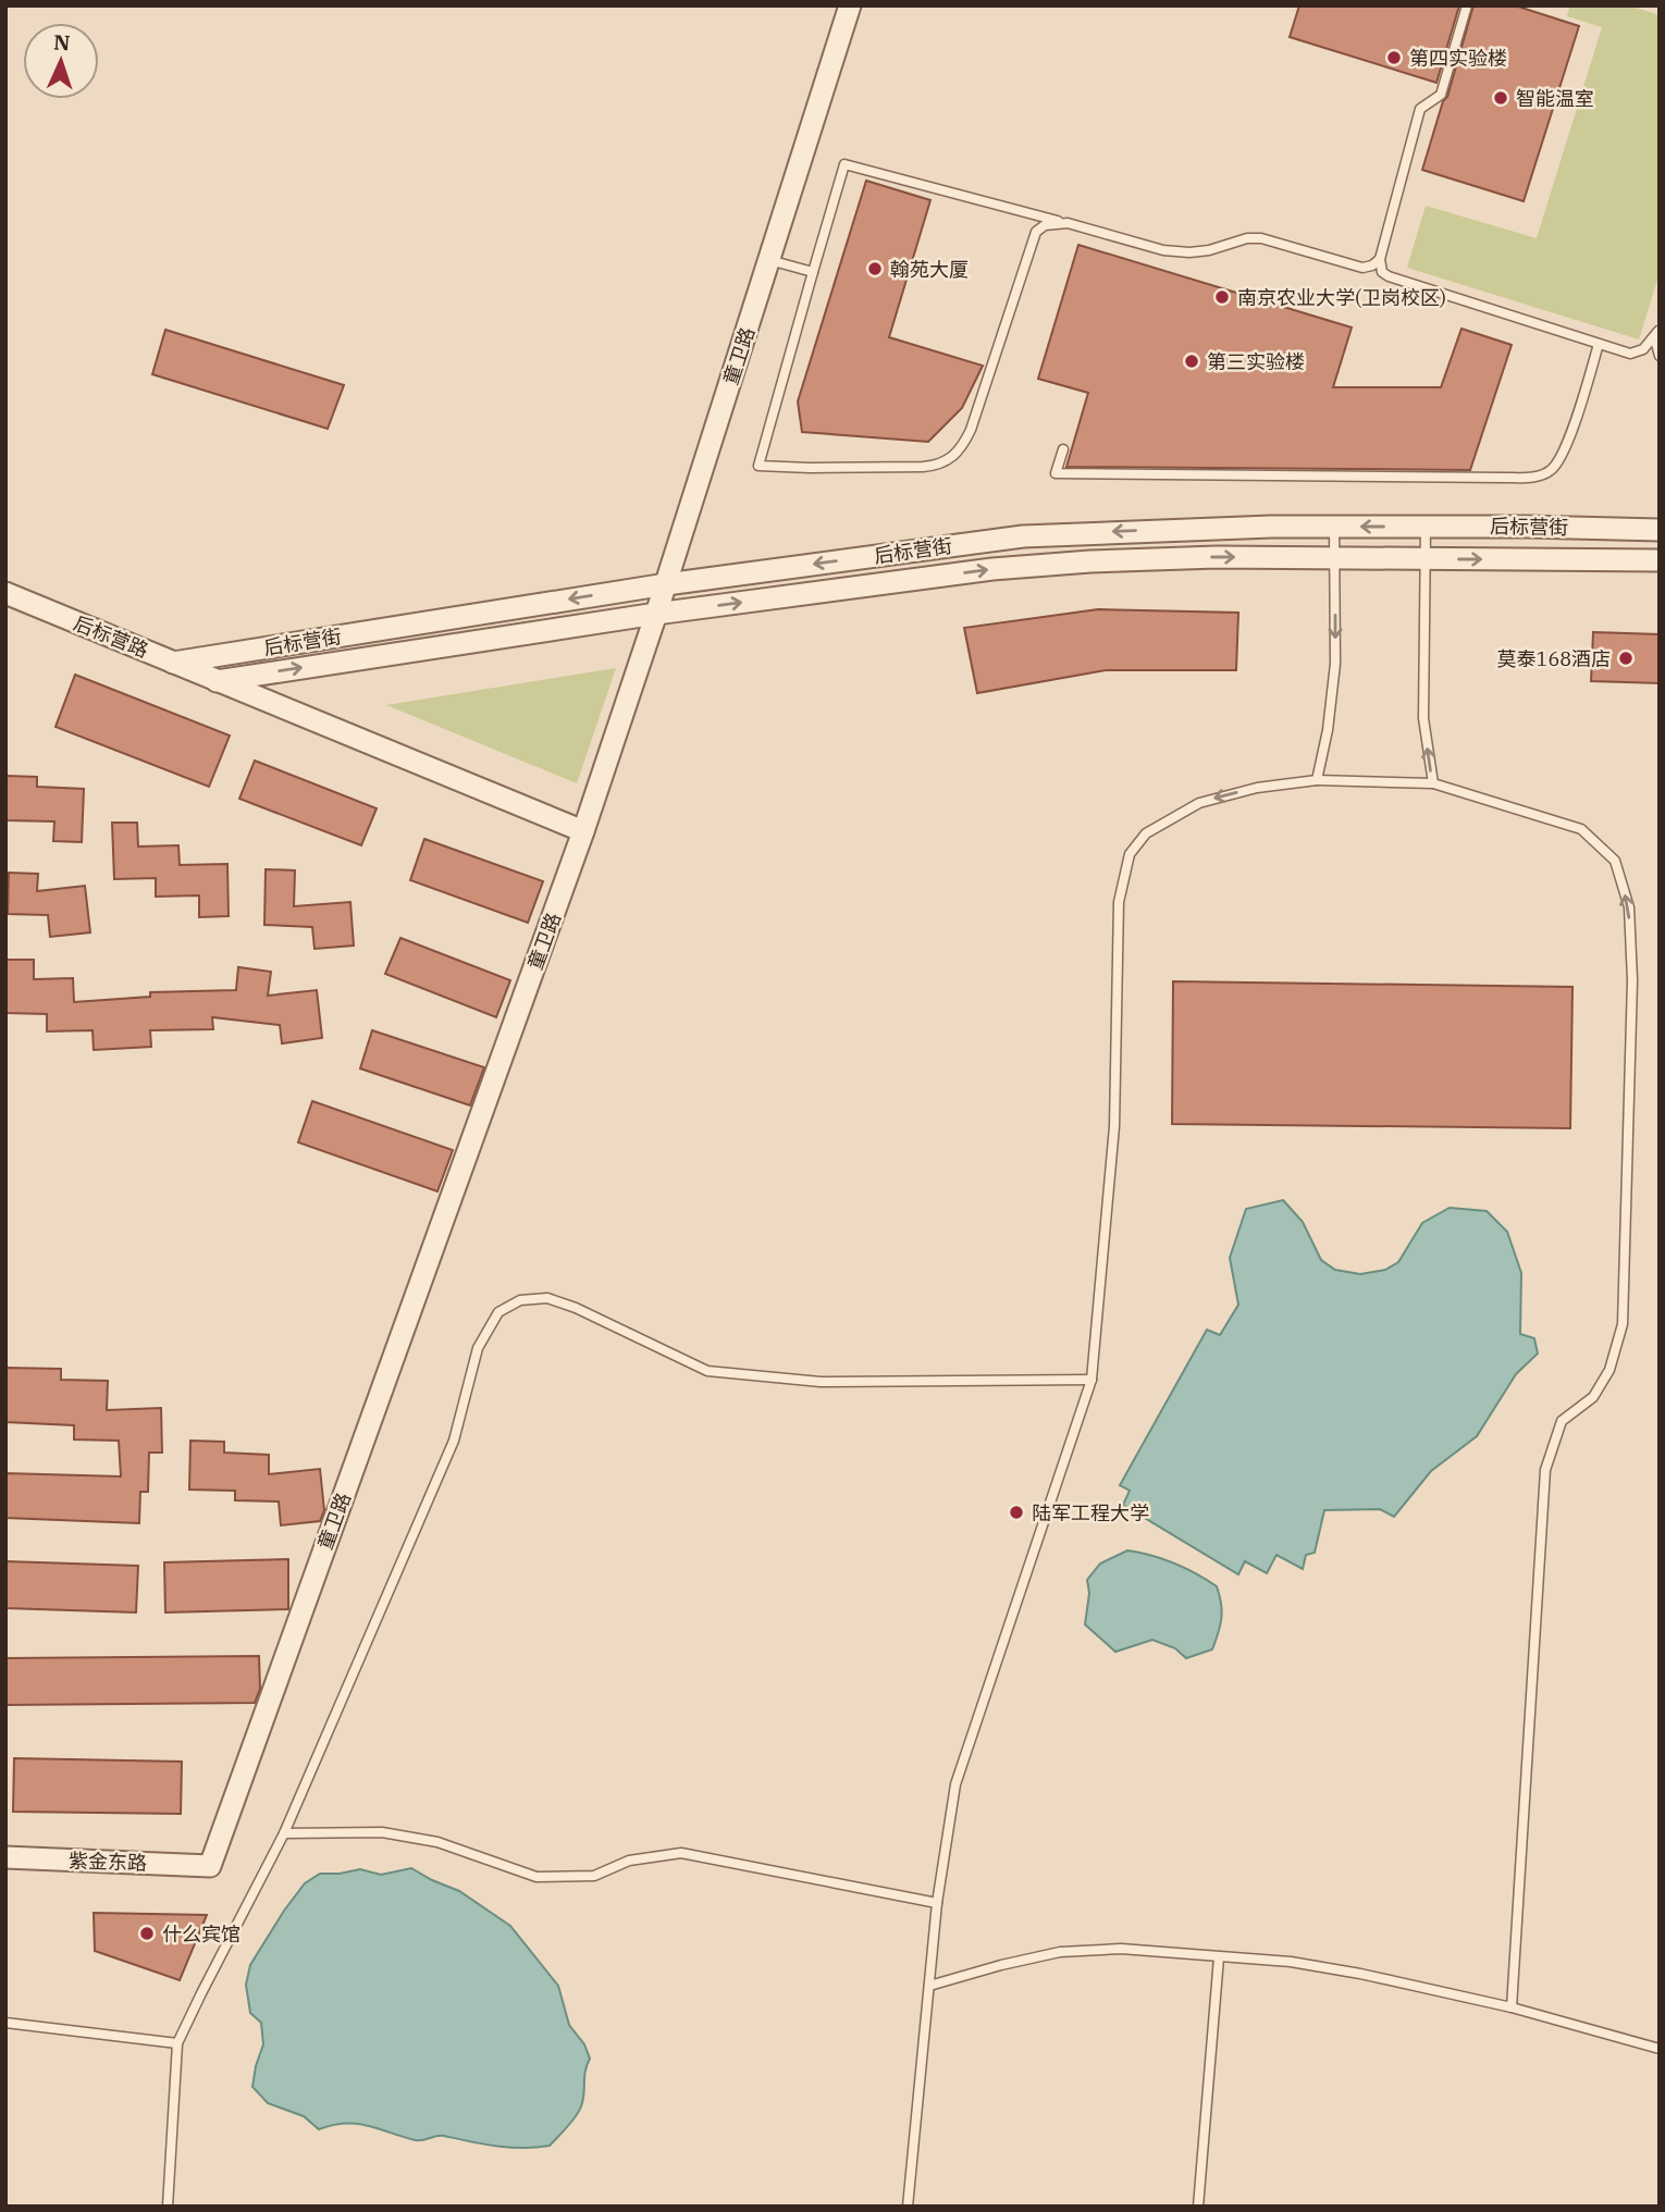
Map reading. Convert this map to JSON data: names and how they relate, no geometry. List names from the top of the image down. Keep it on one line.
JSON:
{"streets":{"street":["童卫路","后标营街","后标营路","紫金东路"]},"crossings":[["童卫路","后标营街"],["童卫路","后标营路"],["童卫路","紫金东路"],["后标营街","后标营路"]],"places":["第四实验楼","智能温室","翰苑大厦","南京农业大学(卫岗校区)","第三实验楼","莫泰168酒店","陆军工程大学","什么宾馆"],"north":"top"}
